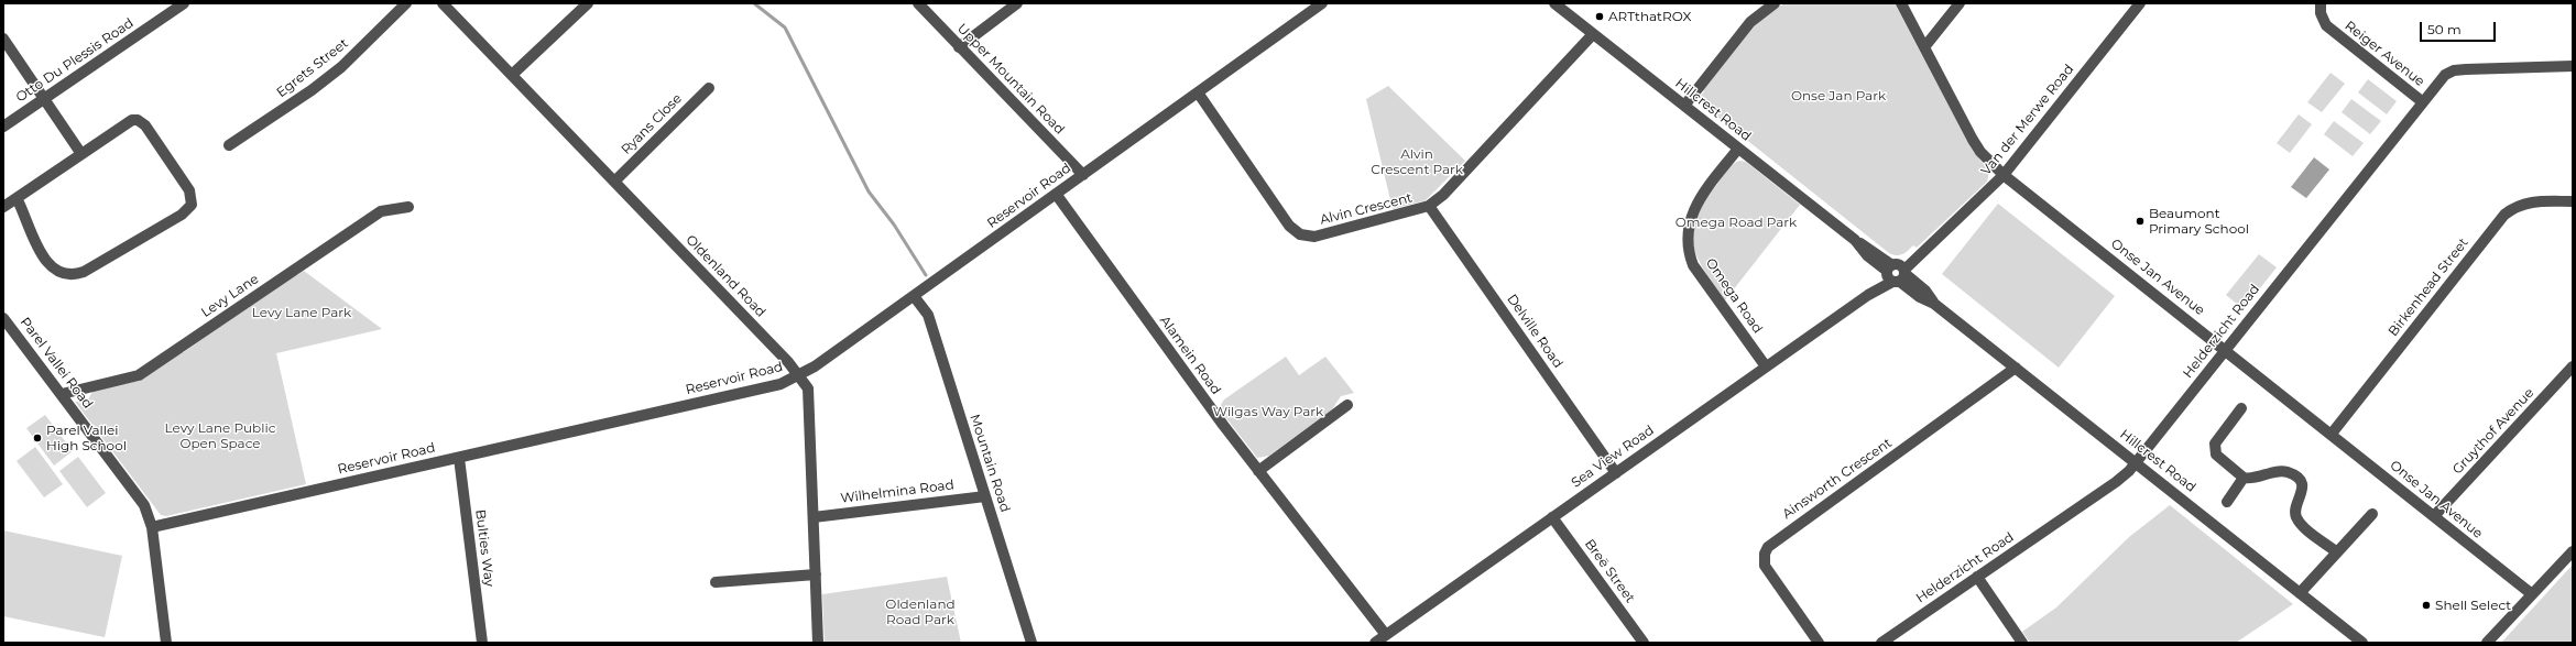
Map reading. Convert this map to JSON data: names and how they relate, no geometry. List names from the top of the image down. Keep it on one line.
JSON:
{"streets":{"street":["Reiger Avenue","Otto Du Plessis Road","Egrets Street","Upper Mountain Road","Hillcrest Road","Van der Merwe Road","Ryans Close","Reservoir Road","Alvin Crescent","Oldenland Road","Onse Jan Avenue","Birkenhead Street","Levy Lane","Omega Road","Delville Road","Helderzicht Road","Alamein Road","Parel Vallei Road","Gruythof Avenue","Sea View Road","Mountain Road","Ainsworth Crescent","Wilhelmina Road","Bulties Way","Breë Street"]},"crossings":[["Reiger Avenue","Helderzicht Road"],["Upper Mountain Road","Reservoir Road"],["Hillcrest Road","Van der Merwe Road"],["Hillcrest Road","Alvin Crescent"],["Hillcrest Road","Omega Road"],["Hillcrest Road","Helderzicht Road"],["Hillcrest Road","Sea View Road"],["Hillcrest Road","Ainsworth Crescent"],["Van der Merwe Road","Onse Jan Avenue"],["Van der Merwe Road","Sea View Road"],["Ryans Close","Oldenland Road"],["Reservoir Road","Alvin Crescent"],["Reservoir Road","Oldenland Road"],["Reservoir Road","Alamein Road"],["Reservoir Road","Parel Vallei Road"],["Reservoir Road","Mountain Road"],["Reservoir Road","Bulties Way"],["Alvin Crescent","Delville Road"],["Oldenland Road","Wilhelmina Road"],["Onse Jan Avenue","Birkenhead Street"],["Onse Jan Avenue","Helderzicht Road"],["Onse Jan Avenue","Gruythof Avenue"],["Levy Lane","Parel Vallei Road"],["Omega Road","Sea View Road"],["Delville Road","Sea View Road"],["Alamein Road","Sea View Road"],["Sea View Road","Breë Street"],["Mountain Road","Wilhelmina Road"]],"parks":["Onse Jan Park","Alvin Crescent Park","Omega Road Park","Levy Lane Park","Wilgas Way Park","Levy Lane Public Open Space","Oldenland Road Park"],"places":["ARTthatROX","Beaumont Primary School","Parel Vallei High School","Shell Select"],"scale_bar":"50 m"}
